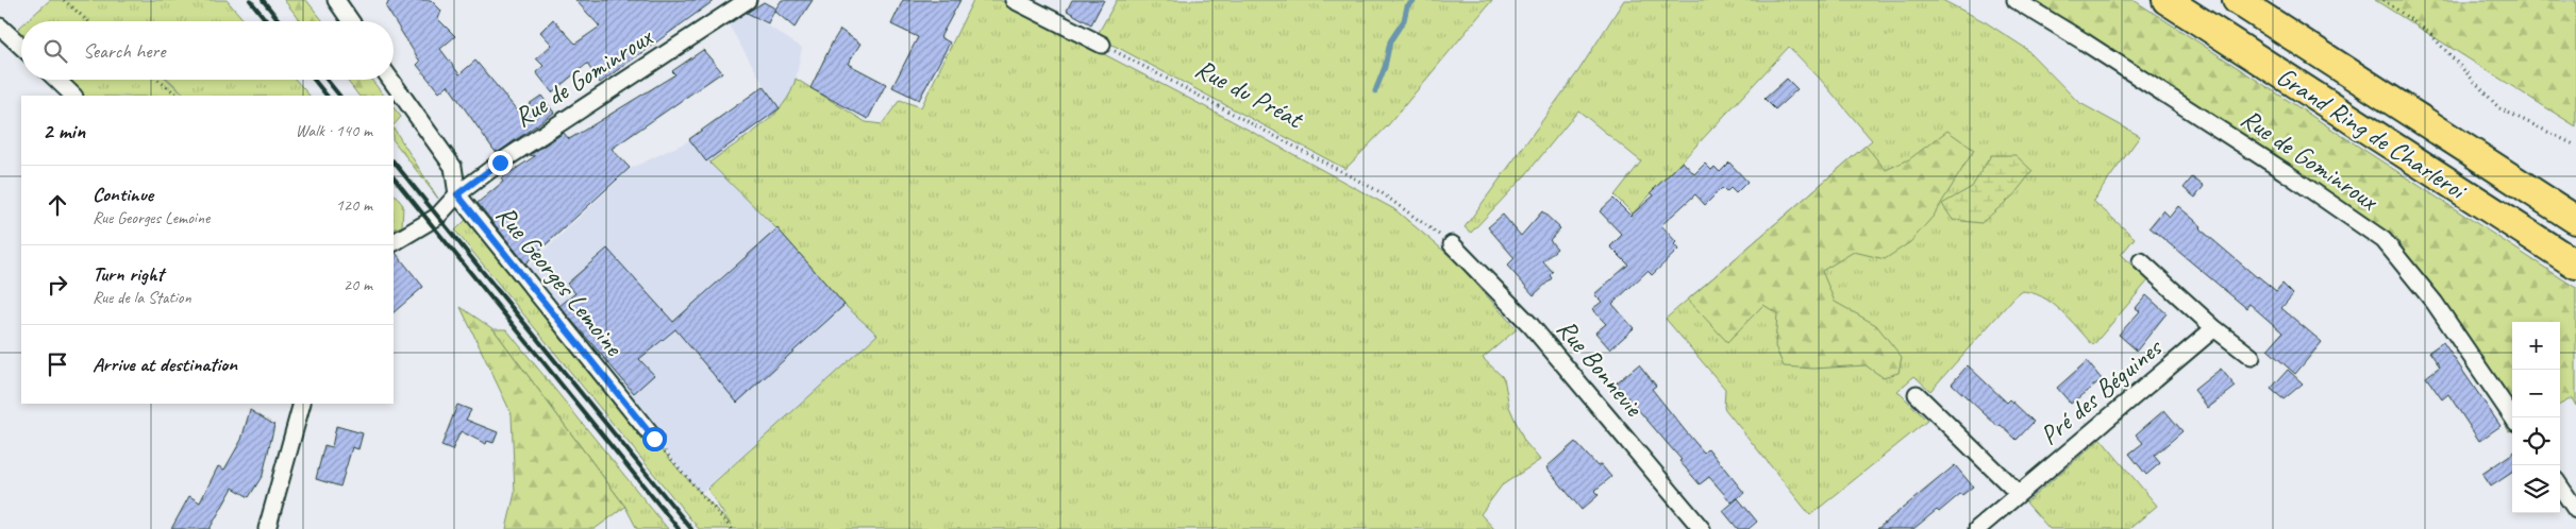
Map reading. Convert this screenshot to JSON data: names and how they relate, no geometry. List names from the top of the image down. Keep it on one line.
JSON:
{"streets":{"highway":["Grand Ring de Charleroi"],"street":["Rue de Gominroux","Rue Georges Lemoine","Rue Bonnevie","Pré des Béguines"],"path":["Rue du Préat"]},"crossings":[["Rue de Gominroux","Rue Georges Lemoine"],["Rue du Préat","Rue Bonnevie"]],"page":{"search":"Search here","heading":["2 min","Walk · 140 m"],"list":[["Continue","Rue Georges Lemoine","120 m"],["Turn right","Rue de la Station","20 m"],"Arrive at destination"],"map_buttons":["+","−"]}}
